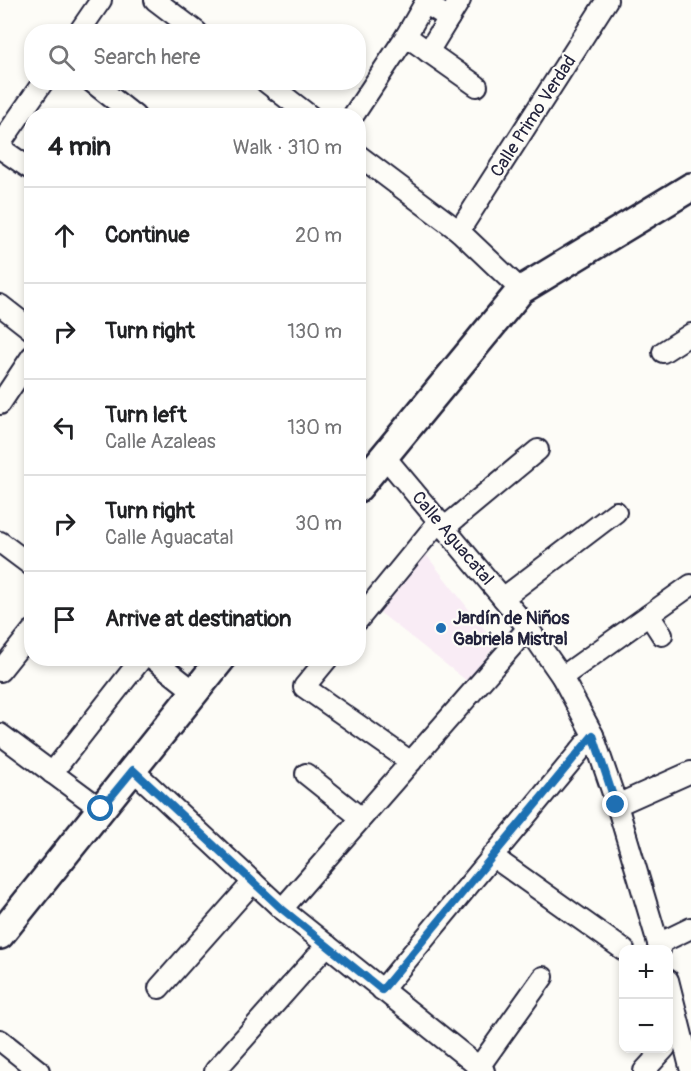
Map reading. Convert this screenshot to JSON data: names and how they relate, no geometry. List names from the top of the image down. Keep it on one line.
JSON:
{"streets":{"street":["Calle Primo Verdad","Calle Aguacatal"]},"places":["Jardín de Niños Gabriela Mistral"],"page":{"search":"Search here","heading":["4 min","Walk · 310 m"],"list":[["Continue","20 m"],["Turn right","130 m"],["Turn left","Calle Azaleas","130 m"],["Turn right","Calle Aguacatal","30 m"],"Arrive at destination"],"map_buttons":["+","−"]}}
